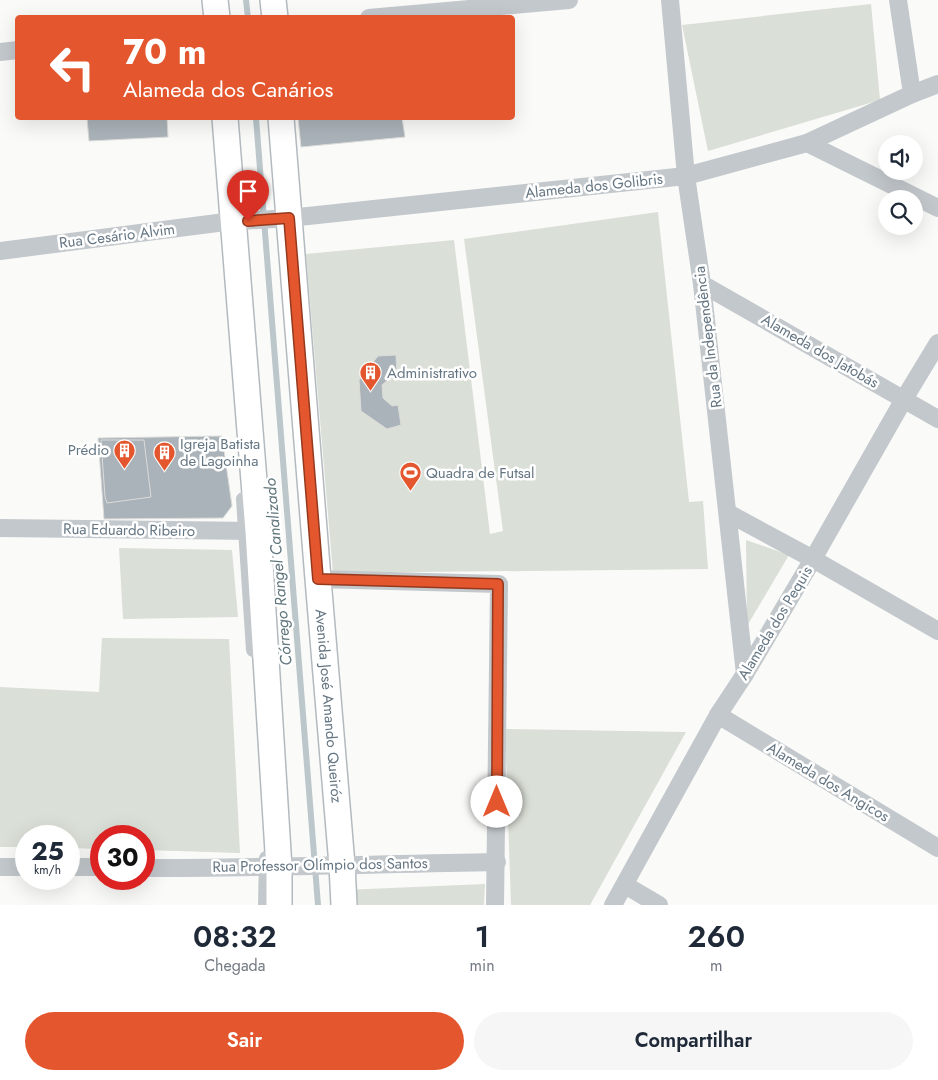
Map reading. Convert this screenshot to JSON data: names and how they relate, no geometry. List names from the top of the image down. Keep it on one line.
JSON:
{"streets":{"main road":["Avenida José Amando Queiróz"],"street":["Alameda dos Golibris","Rua Cesário Alvim","Rua da Independência","Alameda dos Jatobás","Rua Eduardo Ribeiro","Alameda dos Pequis","Alameda dos Angicos","Rua Professor Olímpio dos Santos"]},"crossings":[["Alameda dos Golibris","Rua Cesário Alvim"],["Alameda dos Golibris","Rua da Independência"],["Alameda dos Golibris","Avenida José Amando Queiróz"],["Rua da Independência","Alameda dos Jatobás"],["Rua da Independência","Alameda dos Pequis"],["Alameda dos Jatobás","Alameda dos Pequis"],["Alameda dos Pequis","Alameda dos Angicos"],["Avenida José Amando Queiróz","Rua Professor Olímpio dos Santos"]],"water":["Córrego Rangel Canalizado"],"places":{"building":["Administrativo","Prédio","Igreja Batista de Lagoinha"],"sports":["Quadra de Futsal"]},"page":{"turn":["70 m","Alameda dos Canários"],"speed":"25 km/h","limit":"30","eta":["08:32","Chegada","1","min","260","m"],"buttons":["Sair","Compartilhar"]}}
